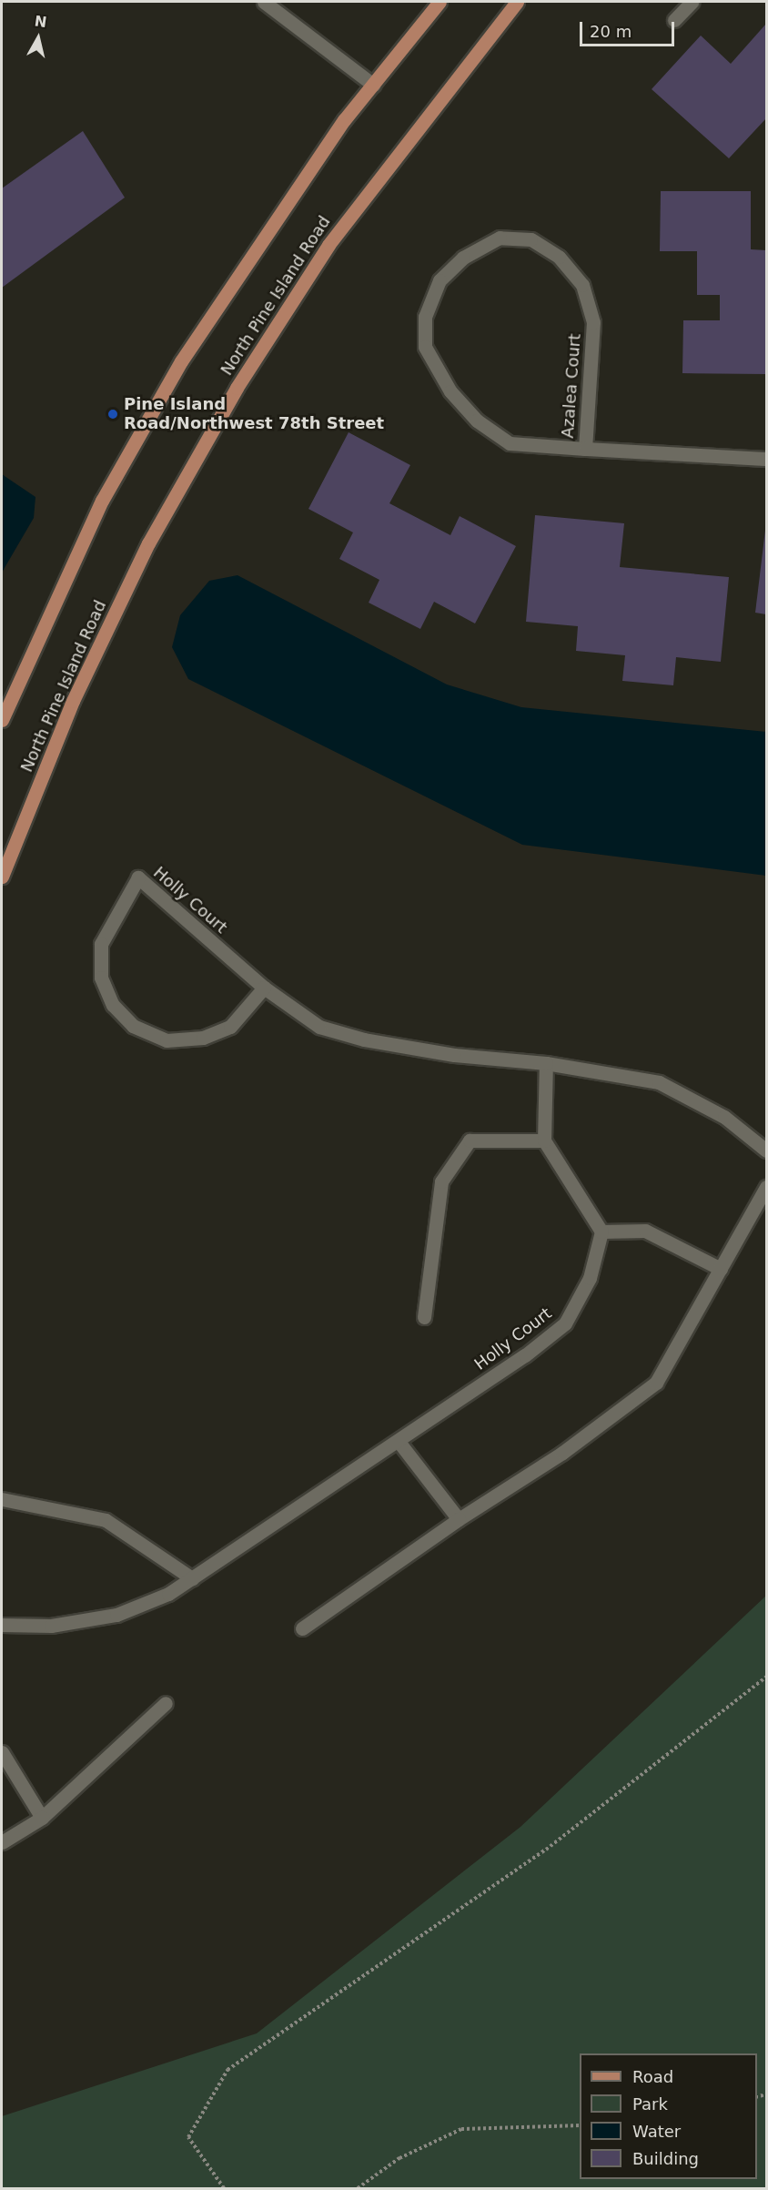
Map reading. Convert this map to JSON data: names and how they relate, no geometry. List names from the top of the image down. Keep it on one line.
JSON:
{"streets":{"main road":["North Pine Island Road"],"lane":["Azalea Court","Holly Court"]},"places":["Pine Island Road/Northwest 78th Street"],"legend":["Road","Park","Water","Building"],"scale_bar":"20 m","north":"top"}
